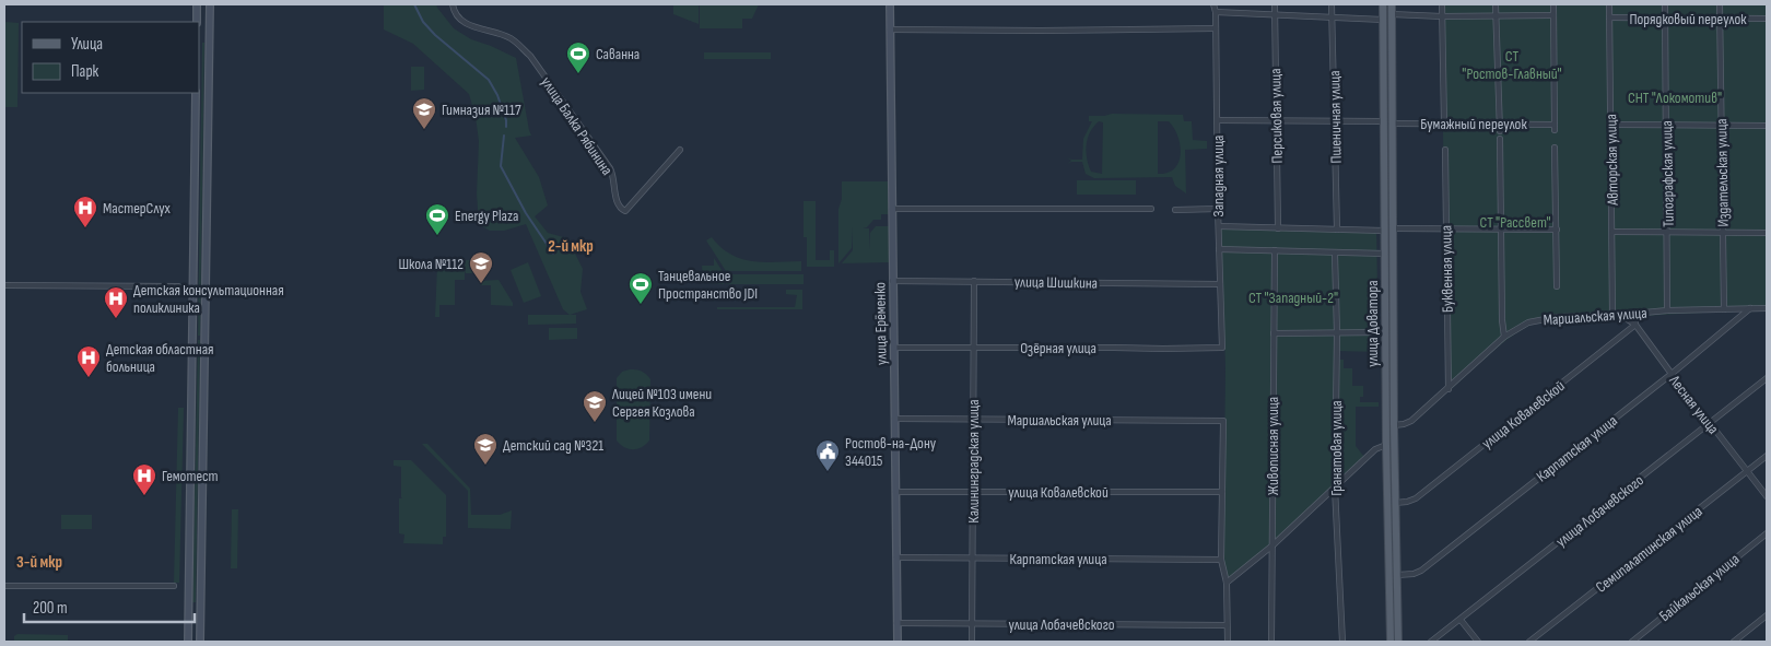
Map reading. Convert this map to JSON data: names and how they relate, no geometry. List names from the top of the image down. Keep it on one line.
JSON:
{"streets":{"main road":["улица Ерёменко","улица Доватора"],"street":["Порядковый переулок","Персиковая улица","Пшеничная улица","Бумажный переулок","улица Балка Рябинина","Авторская улица","Издательская улица","Типографская улица","Западная улица","Буквенная улица","улица Шишкина","Маршальская улица","Озёрная улица","Лесная улица","улица Ковалевской","Живописная улица","Гранатовая улица","Карпатская улица","Калининградская улица","улица Лобачевского","Семипалатинская улица","Байкальская улица"]},"crossings":[["Порядковый переулок","Авторская улица"],["Порядковый переулок","Издательская улица"],["Порядковый переулок","Типографская улица"],["Бумажный переулок","улица Доватора"],["Авторская улица","Маршальская улица"],["Издательская улица","Маршальская улица"],["Типографская улица","Маршальская улица"],["Западная улица","улица Шишкина"],["Западная улица","Озёрная улица"],["Буквенная улица","Маршальская улица"],["улица Шишкина","улица Ерёменко"],["улица Шишкина","Калининградская улица"],["Маршальская улица","улица Ерёменко"],["Маршальская улица","улица Доватора"],["Маршальская улица","Лесная улица"],["Маршальская улица","улица Ковалевской"],["Маршальская улица","Карпатская улица"],["Маршальская улица","Калининградская улица"],["улица Ерёменко","Озёрная улица"],["улица Ерёменко","улица Ковалевской"],["улица Ерёменко","Карпатская улица"],["улица Ерёменко","улица Лобачевского"],["улица Доватора","улица Ковалевской"],["улица Доватора","Карпатская улица"],["Озёрная улица","Калининградская улица"],["Лесная улица","улица Ковалевской"],["Лесная улица","Карпатская улица"],["Лесная улица","улица Лобачевского"],["Лесная улица","Семипалатинская улица"],["улица Ковалевской","Калининградская улица"],["Карпатская улица","Калининградская улица"],["Калининградская улица","улица Лобачевского"]],"districts":["2-й мкр","3-й мкр"],"parks":["СТ \"Ростов-Главный\"","СНТ \"Локомотив\"","СТ \"Рассвет\"","СТ \"Западный-2\""],"places":{"sports":["Саванна","Energy Plaza","Танцевальное Пространство JDI"],"school or university":["Гимназия №117","Школа №112","Лицей №103 имени Сергея Козлова","Детский сад №321"],"hospital":["МастерСлух","Детская консультационная поликлиника","Детская областная больница","Гемотест"],"public building":["Ростов-на-Дону 344015"]},"legend":["Улица","Парк"],"scale_bar":"200 m"}
